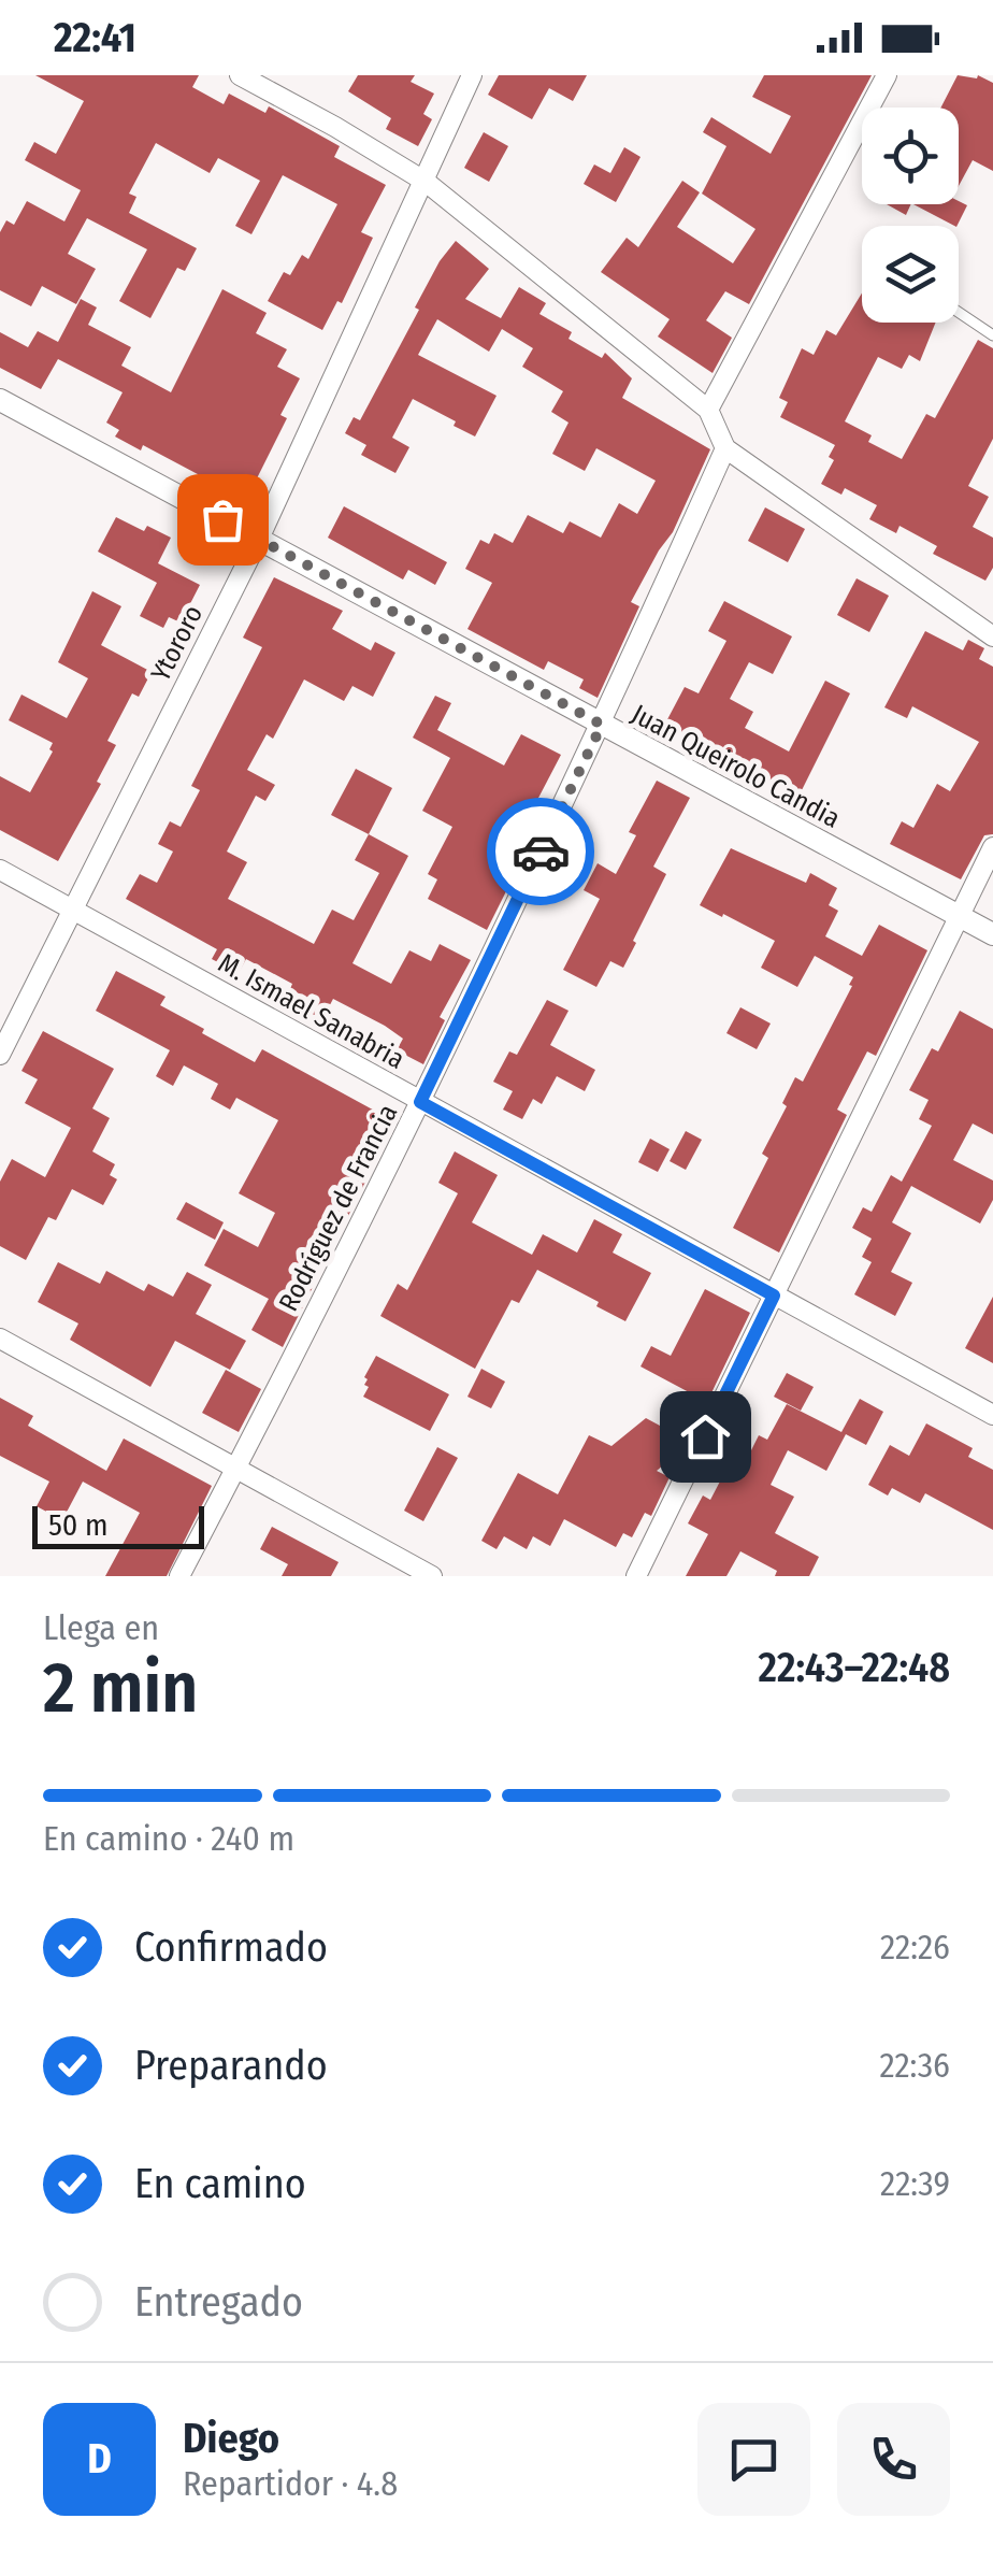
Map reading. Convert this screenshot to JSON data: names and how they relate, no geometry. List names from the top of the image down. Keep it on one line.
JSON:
{"streets":{"street":["Ytororo","Juan Queirolo Candia","M. Ismael Sanabria","Rodríguez de Francia"]},"crossings":[["Ytororo","Juan Queirolo Candia"],["Ytororo","M. Ismael Sanabria"],["Juan Queirolo Candia","Rodríguez de Francia"],["M. Ismael Sanabria","Rodríguez de Francia"]],"scale_bar":"50 m","page":{"status":"22:41","scale":"50 m","heading":["2 min","Llega en","22:43–22:48"],"panel":["Diego","Repartidor · 4.8"],"bar":"En camino · 240 m","list":[["Confirmado","22:26"],["Preparando","22:36"],["En camino","22:39"],"Entregado"],"round":"D"}}
